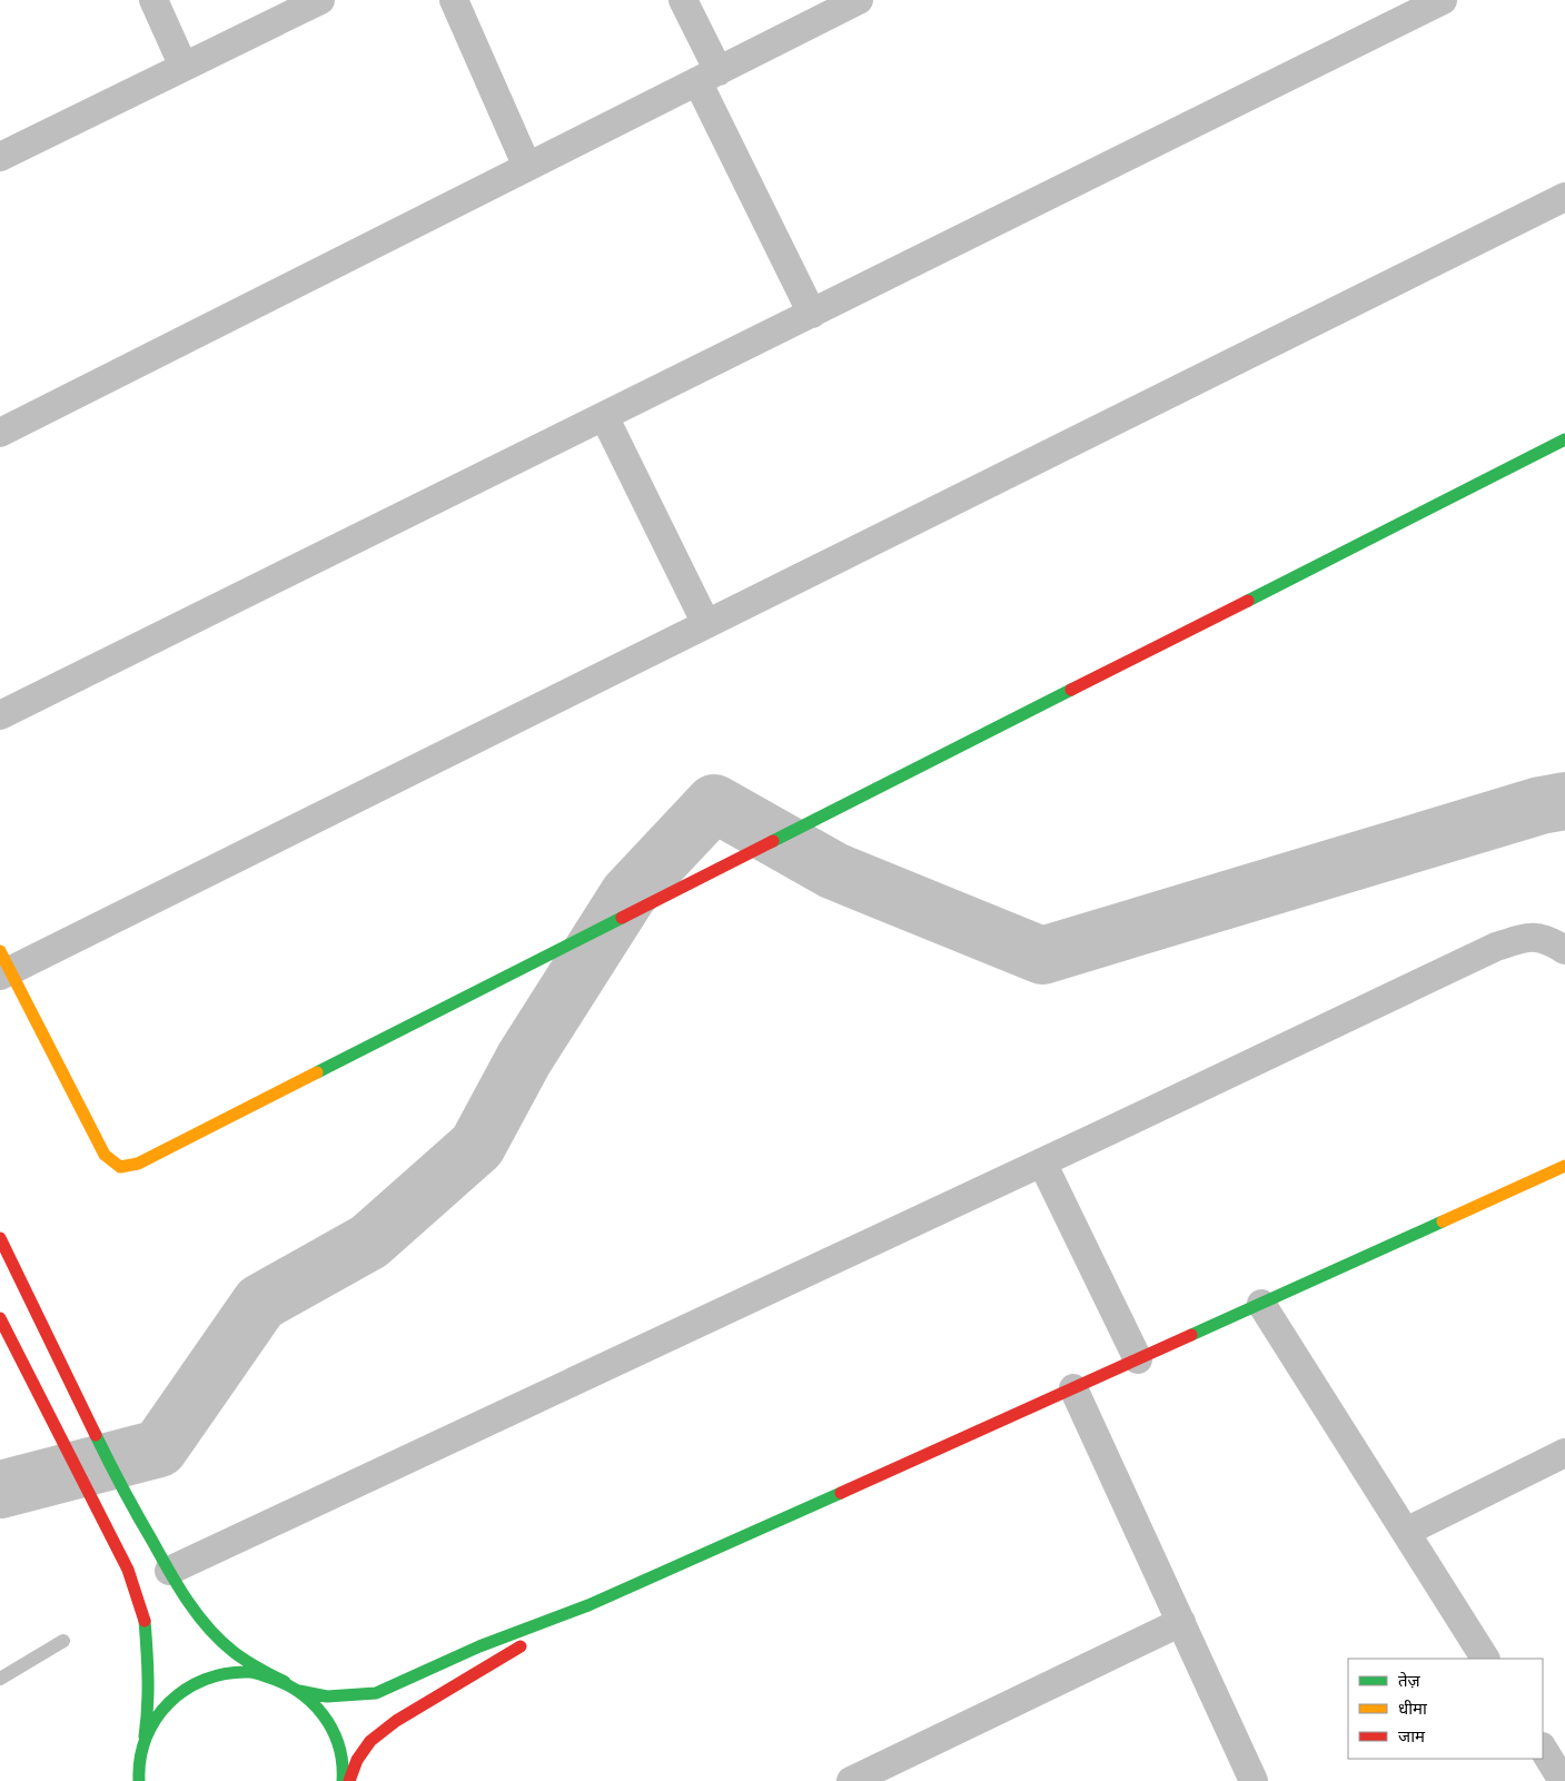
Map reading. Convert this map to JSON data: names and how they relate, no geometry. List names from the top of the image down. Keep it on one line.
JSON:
{"legend":["तेज़","धीमा","जाम"]}
